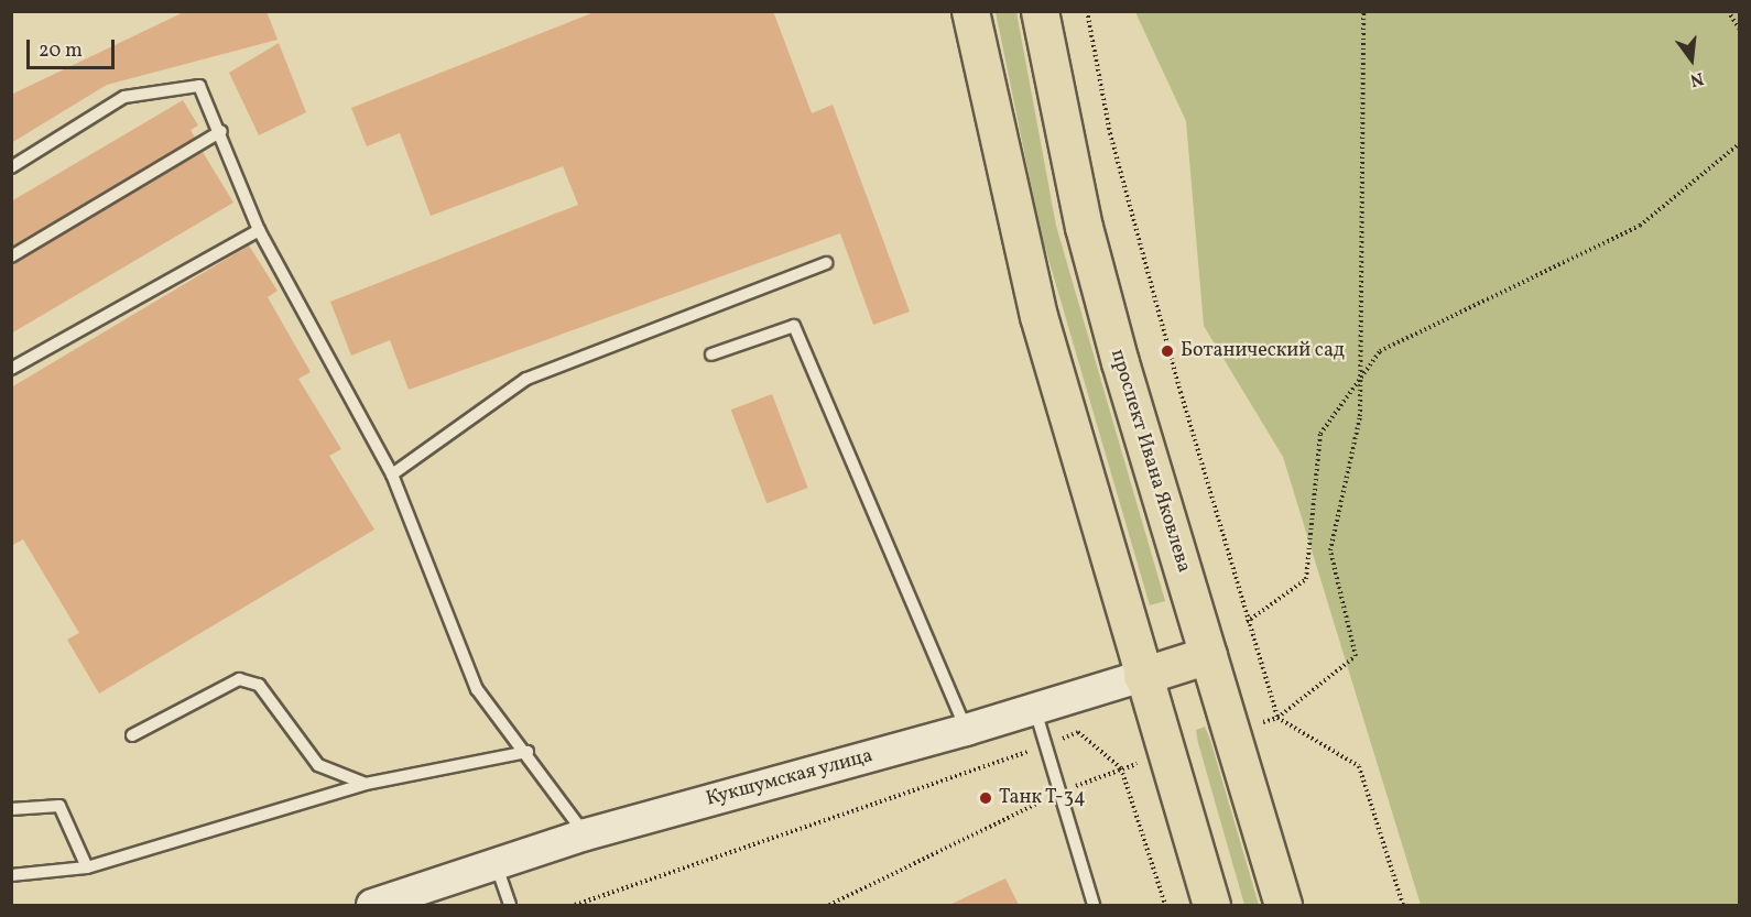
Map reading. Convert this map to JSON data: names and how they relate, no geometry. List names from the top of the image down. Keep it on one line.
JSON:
{"streets":{"main road":["проспект Ивана Яковлева","Кукшумская улица"]},"crossings":[["проспект Ивана Яковлева","Кукшумская улица"]],"places":["Ботанический сад","Танк Т-34"],"scale_bar":"20 m","north":"bottom"}
